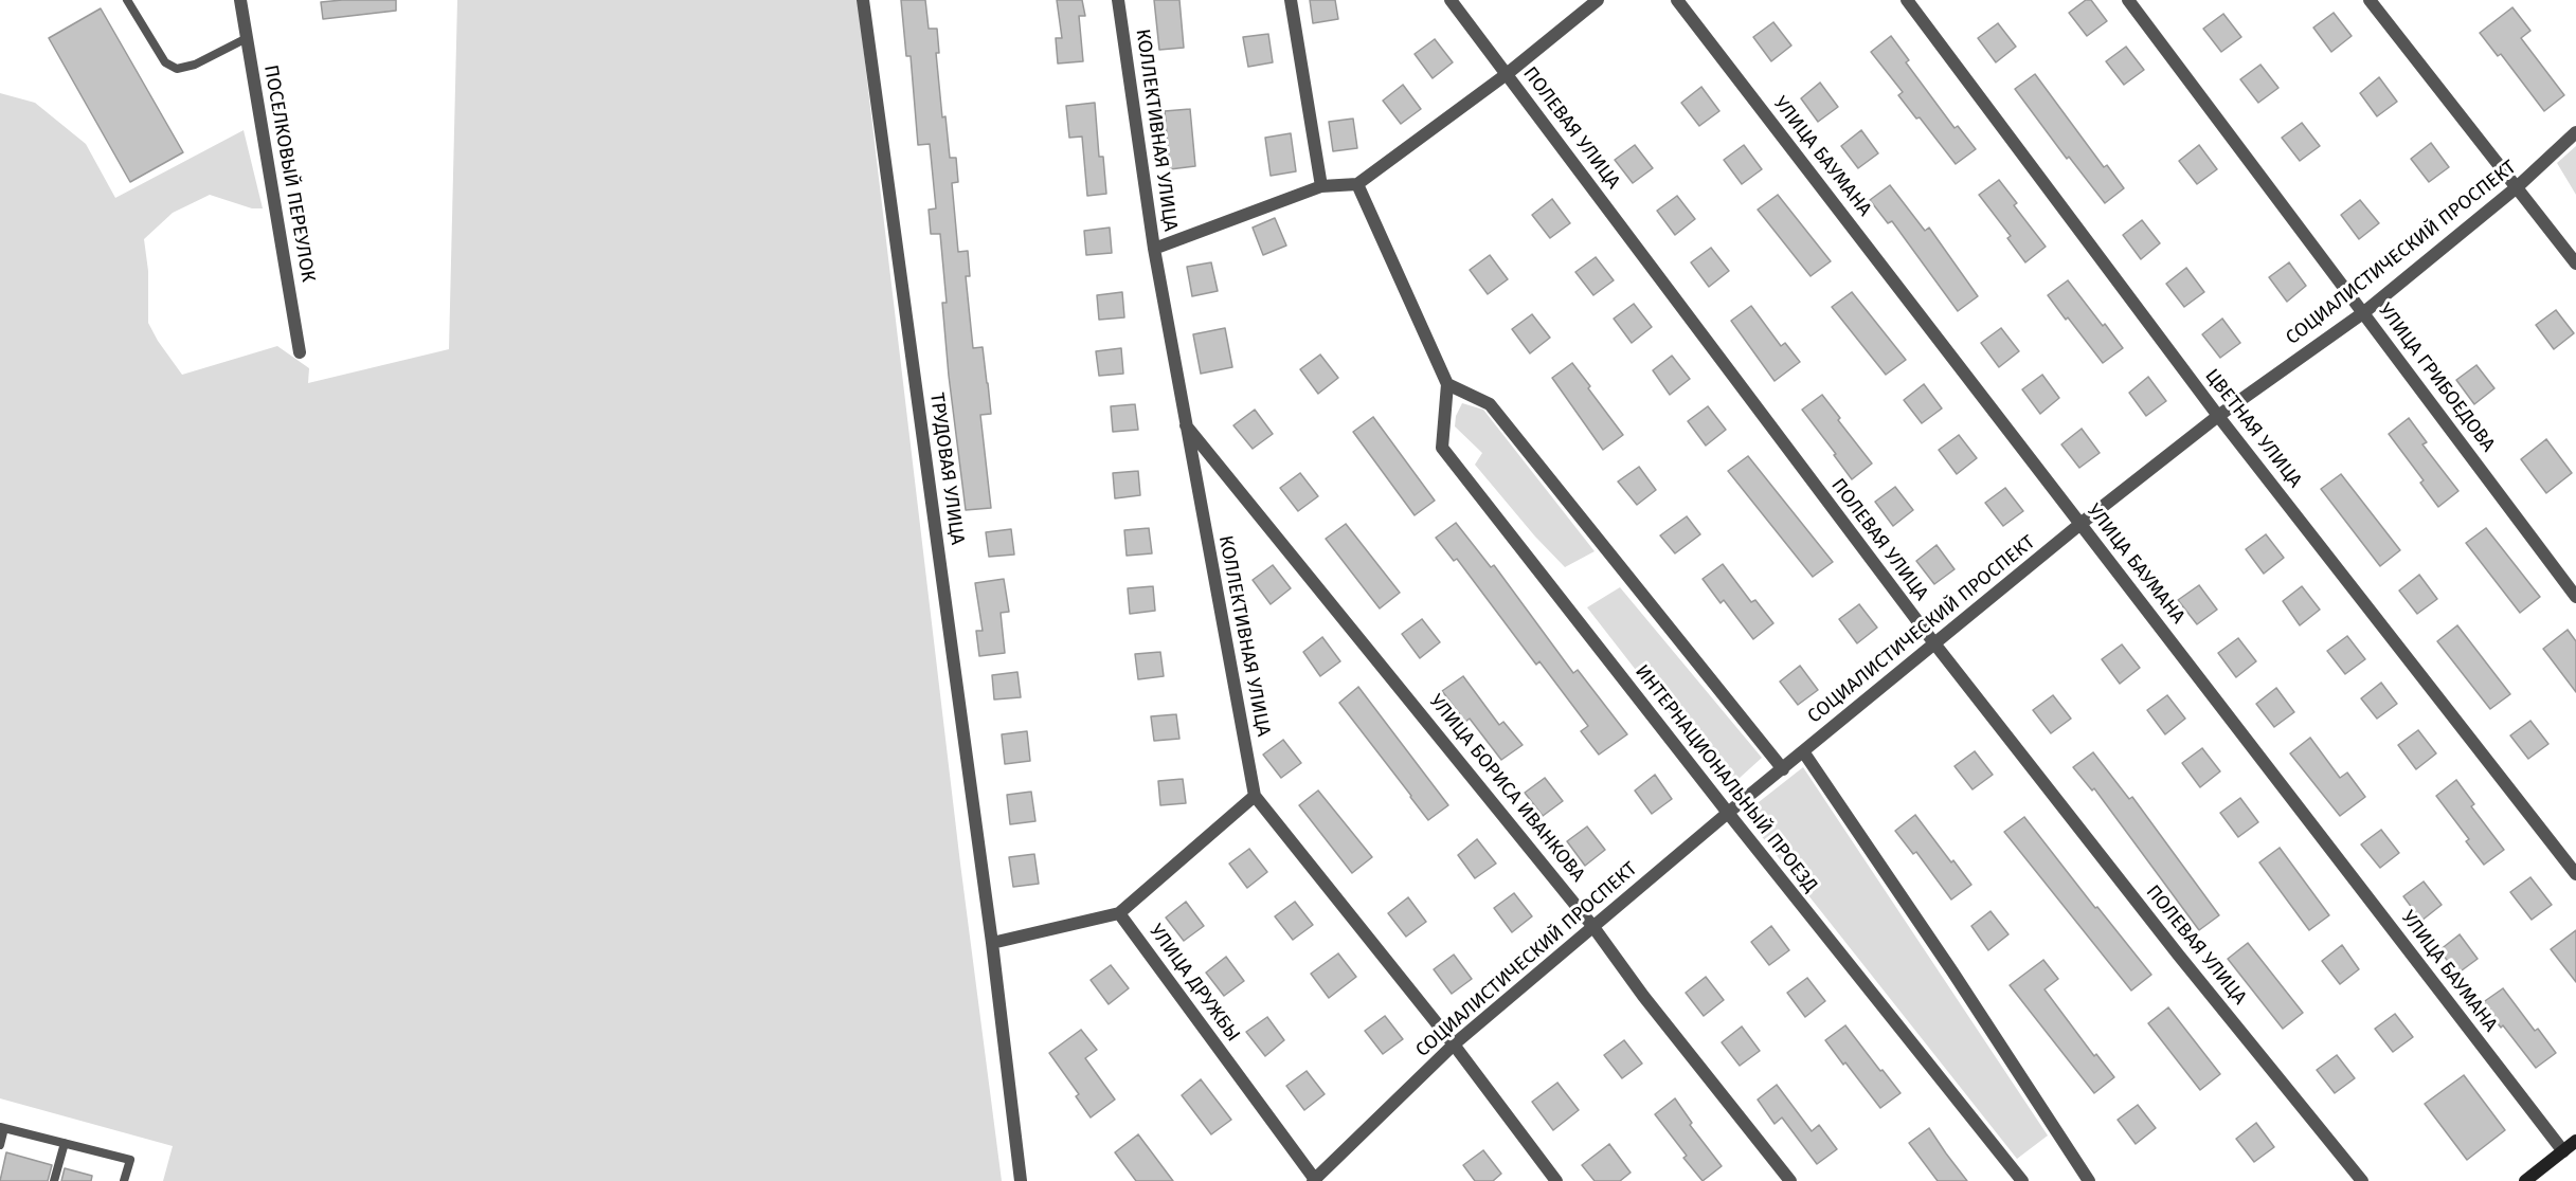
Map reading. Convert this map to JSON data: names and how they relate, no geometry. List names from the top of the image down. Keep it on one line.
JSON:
{"streets":{"street":["ПОЛЕВАЯ УЛИЦА","КОЛЛЕКТИВНАЯ УЛИЦА","УЛИЦА БАУМАНА","ПОСЕЛКОВЫЙ ПЕРЕУЛОК","СОЦИАЛИСТИЧЕСКИЙ ПРОСПЕКТ","УЛИЦА ГРИБОЕДОВА","ЦВЕТНАЯ УЛИЦА","ТРУДОВАЯ УЛИЦА","ИНТЕРНАЦИОНАЛЬНЫЙ ПРОЕЗД","УЛИЦА БОРИСА ИВАНКОВА","УЛИЦА ДРУЖБЫ"]},"crossings":[["ПОЛЕВАЯ УЛИЦА","СОЦИАЛИСТИЧЕСКИЙ ПРОСПЕКТ"],["КОЛЛЕКТИВНАЯ УЛИЦА","СОЦИАЛИСТИЧЕСКИЙ ПРОСПЕКТ"],["КОЛЛЕКТИВНАЯ УЛИЦА","УЛИЦА БОРИСА ИВАНКОВА"],["УЛИЦА БАУМАНА","СОЦИАЛИСТИЧЕСКИЙ ПРОСПЕКТ"],["СОЦИАЛИСТИЧЕСКИЙ ПРОСПЕКТ","УЛИЦА ГРИБОЕДОВА"],["СОЦИАЛИСТИЧЕСКИЙ ПРОСПЕКТ","ЦВЕТНАЯ УЛИЦА"],["СОЦИАЛИСТИЧЕСКИЙ ПРОСПЕКТ","ИНТЕРНАЦИОНАЛЬНЫЙ ПРОЕЗД"],["СОЦИАЛИСТИЧЕСКИЙ ПРОСПЕКТ","УЛИЦА БОРИСА ИВАНКОВА"],["СОЦИАЛИСТИЧЕСКИЙ ПРОСПЕКТ","УЛИЦА ДРУЖБЫ"]]}
